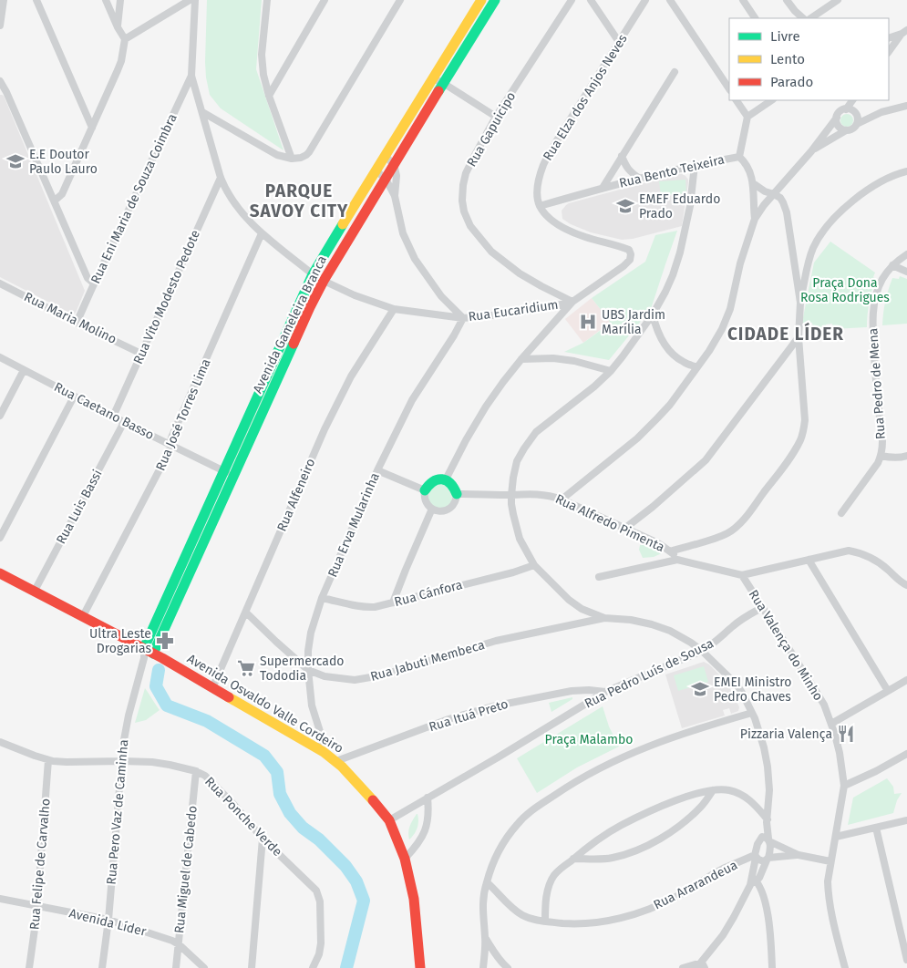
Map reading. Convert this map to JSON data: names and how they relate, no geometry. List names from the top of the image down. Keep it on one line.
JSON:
{"streets":{"main road":["Avenida Gameleira Branca","Avenida Osvaldo Valle Cordeiro"],"street":["Rua Elza dos Anjos Neves","Rua Gapuicipo","Rua Bento Teixeira","Rua Eni Maria de Souza Coimbra","Rua Vito Modesto Pedote","Rua Eucaridium","Rua Maria Molino","Rua Pedro de Mena","Rua Caetano Basso","Rua José Torres Lima","Rua Alfeneiro","Rua Luis Bassi","Rua Alfredo Pimenta","Rua Erva Mularinha","Rua Cánfora","Rua Valença do Minho","Rua Jabuti Membeca","Rua Pedro Luís de Sousa","Rua Ituá Preto","Rua Pero Vaz de Caminha","Rua Ponche Verde","Rua Felipe de Carvalho","Rua Miguel de Cabedo","Rua Ararandeua","Avenida Líder"]},"crossings":[["Rua Elza dos Anjos Neves","Rua Bento Teixeira"],["Rua Gapuicipo","Rua Eucaridium"],["Rua Eni Maria de Souza Coimbra","Rua Maria Molino"],["Rua Vito Modesto Pedote","Rua Maria Molino"],["Rua Vito Modesto Pedote","Rua Caetano Basso"],["Rua Eucaridium","Avenida Gameleira Branca"],["Rua Eucaridium","Rua Alfeneiro"],["Rua Eucaridium","Rua Erva Mularinha"],["Avenida Gameleira Branca","Rua Caetano Basso"],["Avenida Gameleira Branca","Avenida Osvaldo Valle Cordeiro"],["Avenida Gameleira Branca","Rua Pero Vaz de Caminha"],["Rua Caetano Basso","Rua José Torres Lima"],["Rua Caetano Basso","Rua Luis Bassi"],["Rua José Torres Lima","Avenida Osvaldo Valle Cordeiro"],["Rua Alfeneiro","Rua Jabuti Membeca"],["Rua Alfeneiro","Avenida Osvaldo Valle Cordeiro"],["Rua Luis Bassi","Avenida Osvaldo Valle Cordeiro"],["Rua Erva Mularinha","Rua Cánfora"],["Rua Erva Mularinha","Rua Jabuti Membeca"],["Rua Erva Mularinha","Avenida Osvaldo Valle Cordeiro"],["Rua Valença do Minho","Rua Pedro Luís de Sousa"],["Rua Pedro Luís de Sousa","Avenida Osvaldo Valle Cordeiro"],["Rua Pedro Luís de Sousa","Rua Ituá Preto"],["Avenida Osvaldo Valle Cordeiro","Rua Ituá Preto"],["Avenida Osvaldo Valle Cordeiro","Rua Pero Vaz de Caminha"],["Rua Pero Vaz de Caminha","Rua Ponche Verde"],["Rua Pero Vaz de Caminha","Avenida Líder"],["Rua Ponche Verde","Rua Felipe de Carvalho"],["Rua Ponche Verde","Rua Miguel de Cabedo"],["Rua Felipe de Carvalho","Avenida Líder"],["Rua Miguel de Cabedo","Avenida Líder"]],"districts":["PARQUE SAVOY CITY","CIDADE LÍDER"],"parks":["Praça Dona Rosa Rodrigues","Praça Malambo"],"places":{"school or university":["E.E Doutor Paulo Lauro","EMEF Eduardo Prado","EMEI Ministro Pedro Chaves"],"hospital":["UBS Jardim Marília"],"pharmacy":["Ultra Leste Drogarias"],"supermarket":["Supermercado Tododia"],"restaurant":["Pizzaria Valença"]},"legend":["Livre","Lento","Parado"]}
